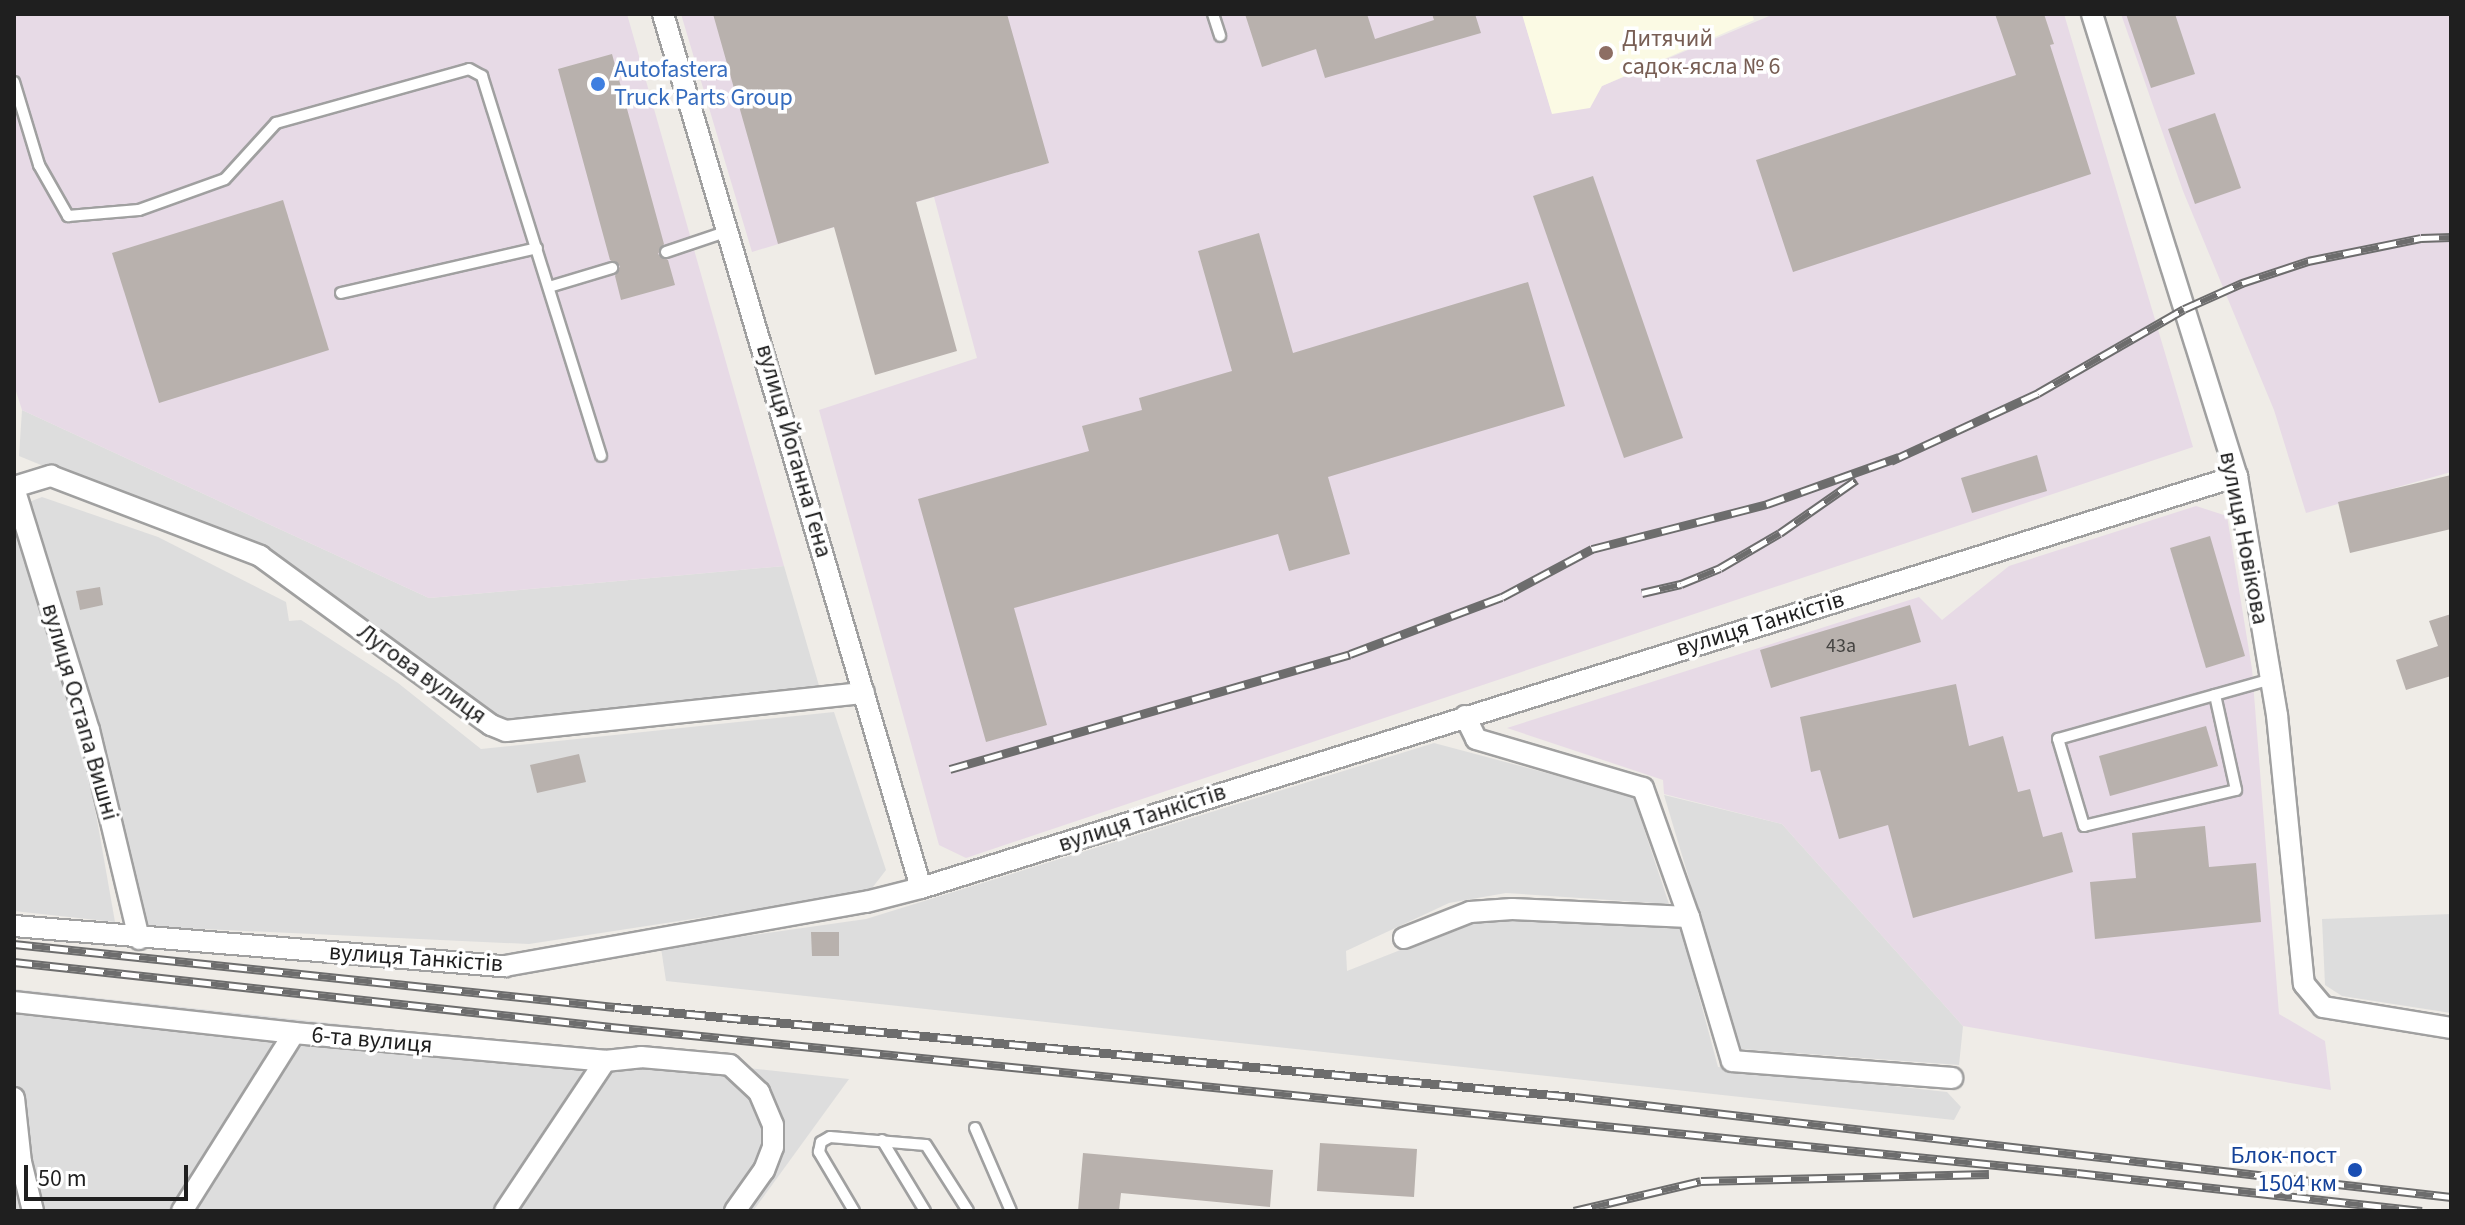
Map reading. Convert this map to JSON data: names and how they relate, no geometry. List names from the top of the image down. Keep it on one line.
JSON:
{"streets":{"street":["вулиця Йоганна Гена","вулиця Новікова","вулиця Танкістів","Лугова вулиця","вулиця Остапа Вишні","6-та вулиця"]},"crossings":[["вулиця Йоганна Гена","вулиця Танкістів"],["вулиця Йоганна Гена","Лугова вулиця"],["вулиця Новікова","вулиця Танкістів"],["вулиця Танкістів","вулиця Остапа Вишні"],["Лугова вулиця","вулиця Остапа Вишні"]],"places":["Дитячий садок-ясла № 6","Autofastera Truck Parts Group","Блок-пост 1504 км"],"house_numbers":["43а"],"scale_bar":"50 m"}
